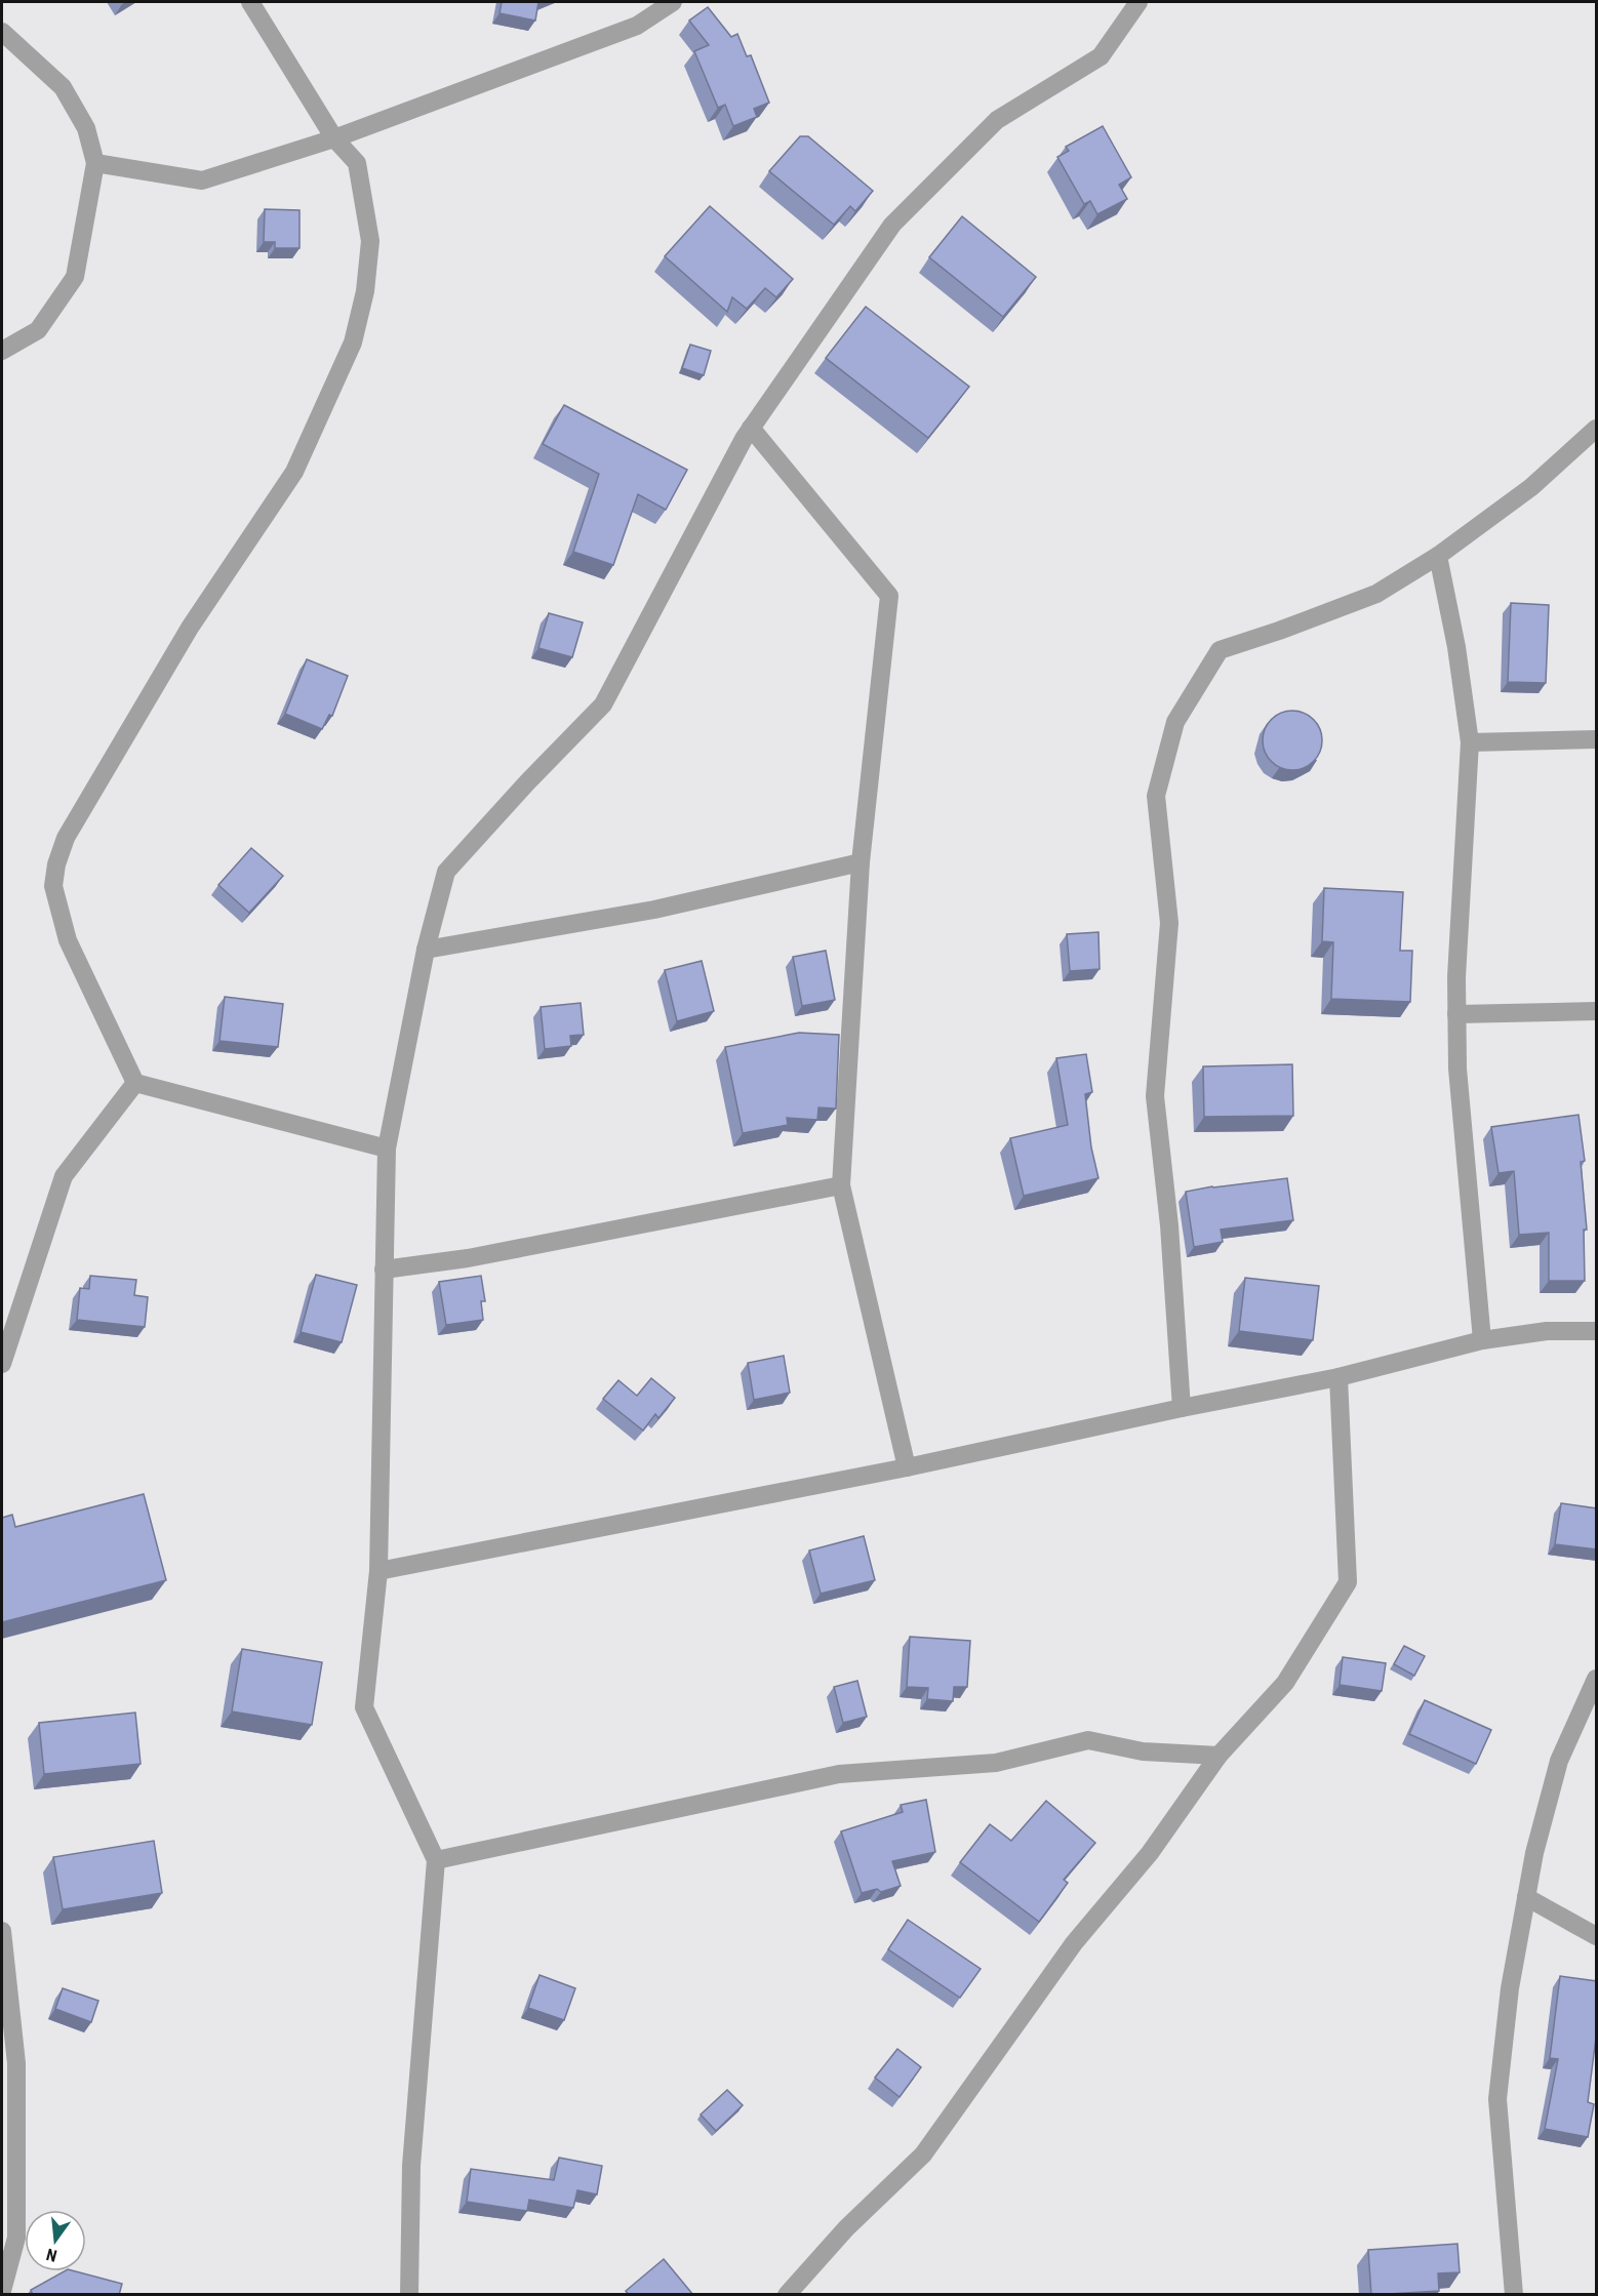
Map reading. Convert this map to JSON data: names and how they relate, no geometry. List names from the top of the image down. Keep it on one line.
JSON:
{"north":"bottom"}
